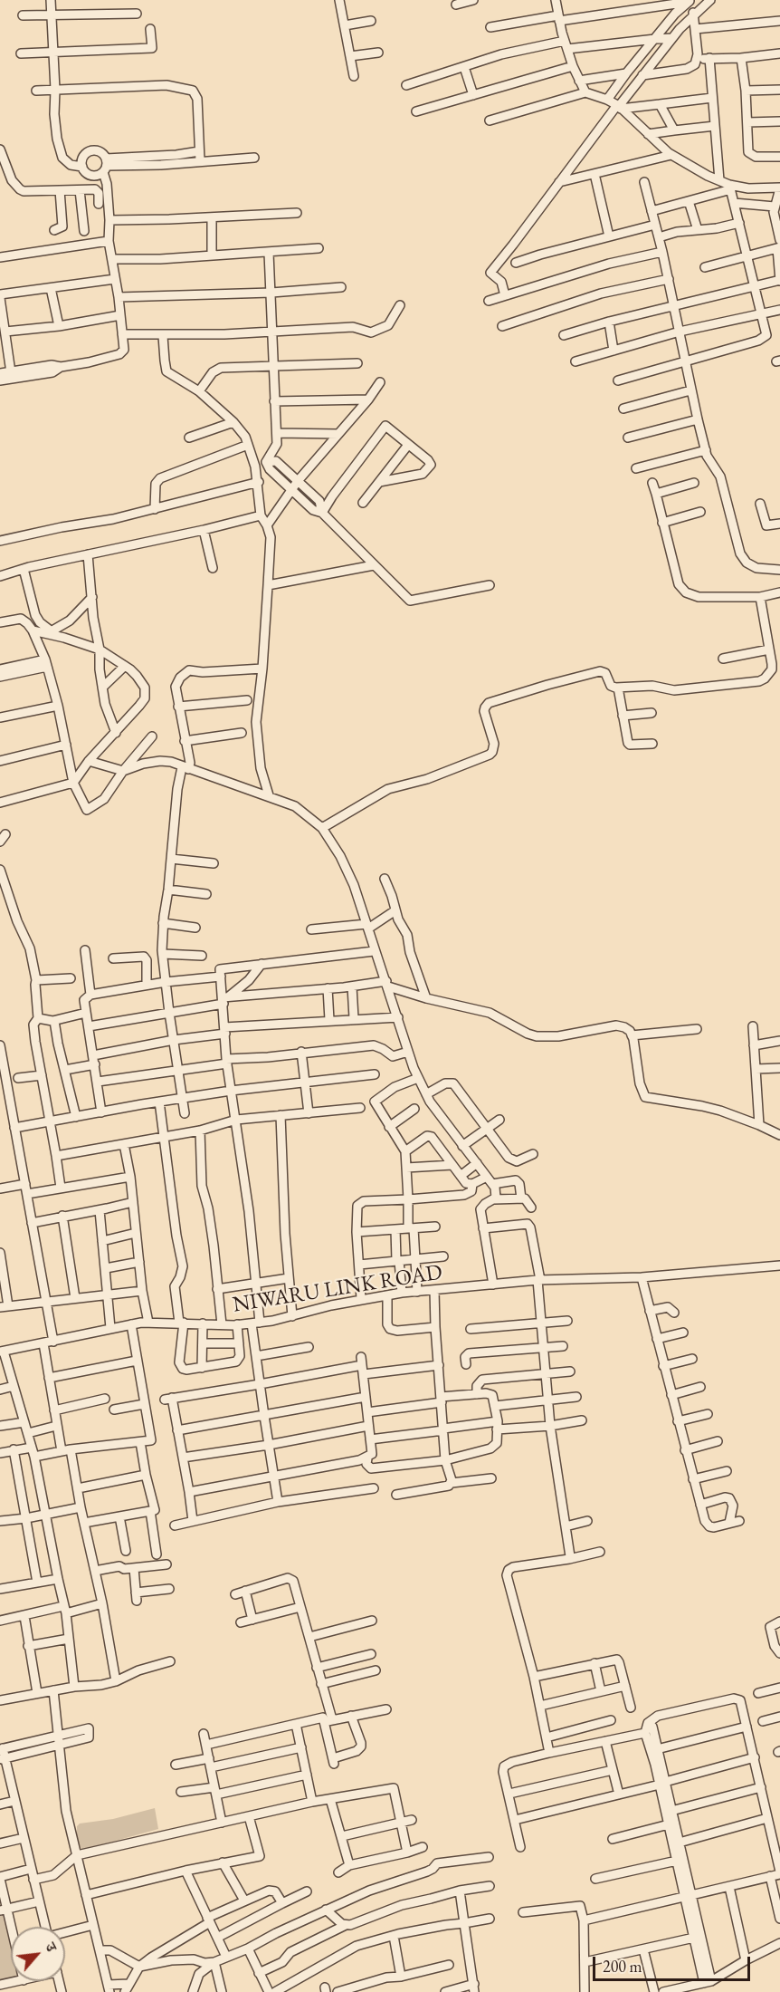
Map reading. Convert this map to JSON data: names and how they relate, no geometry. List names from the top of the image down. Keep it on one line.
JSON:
{"streets":{"street":["NIWARU LINK ROAD"]},"scale_bar":"200 m","north":"top right"}
